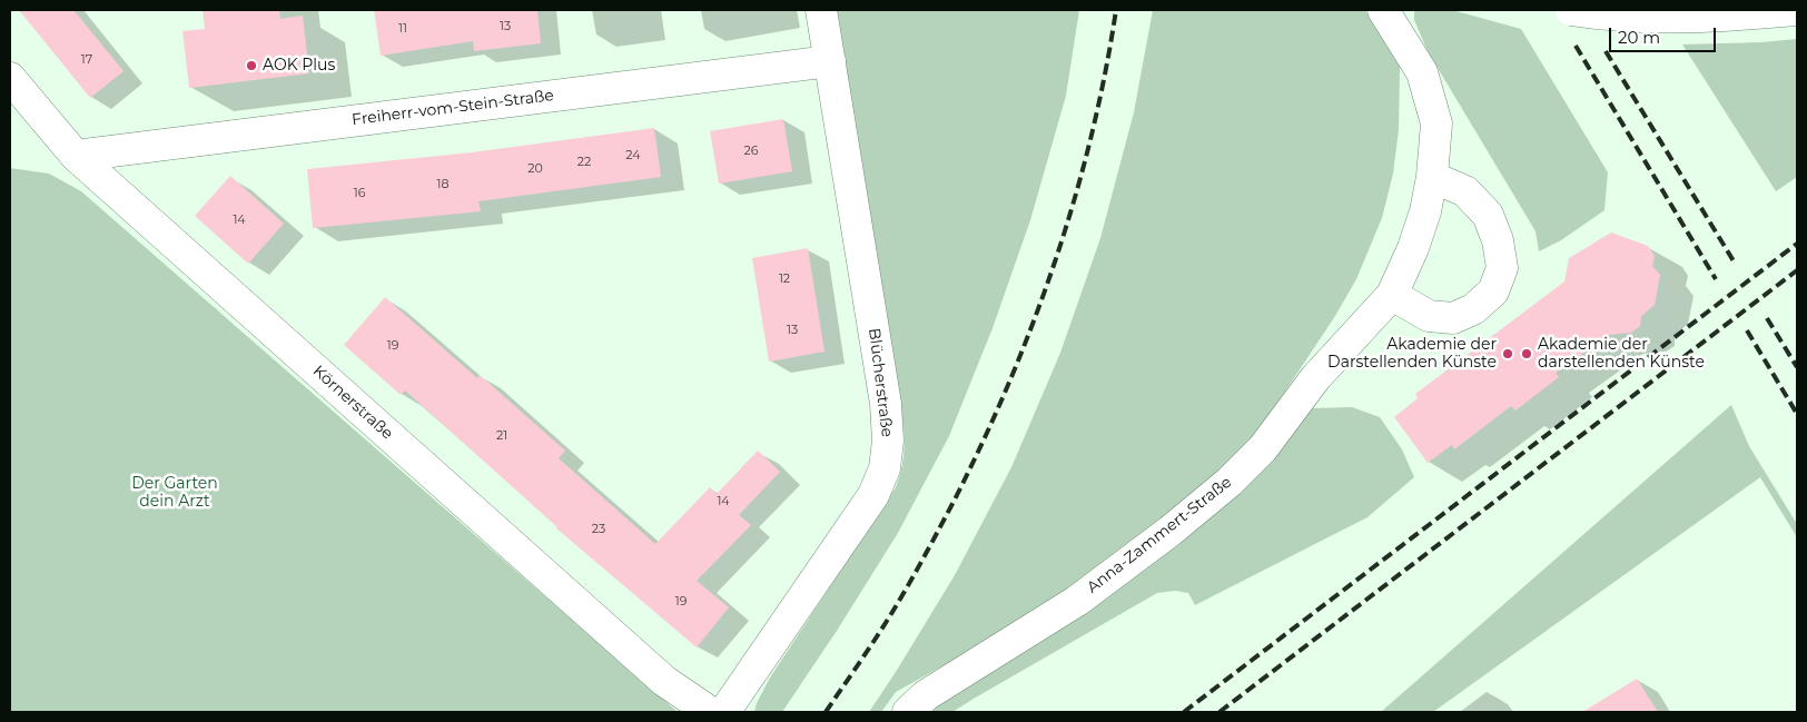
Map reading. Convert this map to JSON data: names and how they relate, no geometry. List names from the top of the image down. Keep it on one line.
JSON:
{"streets":{"street":["Freiherr-vom-Stein-Straße","Blücherstraße","Körnerstraße","Anna-Zammert-Straße"]},"crossings":[["Freiherr-vom-Stein-Straße","Blücherstraße"],["Freiherr-vom-Stein-Straße","Körnerstraße"]],"parks":["Der Garten dein Arzt"],"places":["AOK Plus","Akademie der Darstellenden Künste","Akademie der darstellenden Künste"],"house_numbers":["13","11","17","26","24","22","20","18","16","14","12","13","19","21","14","23","19"],"scale_bar":"20 m"}
